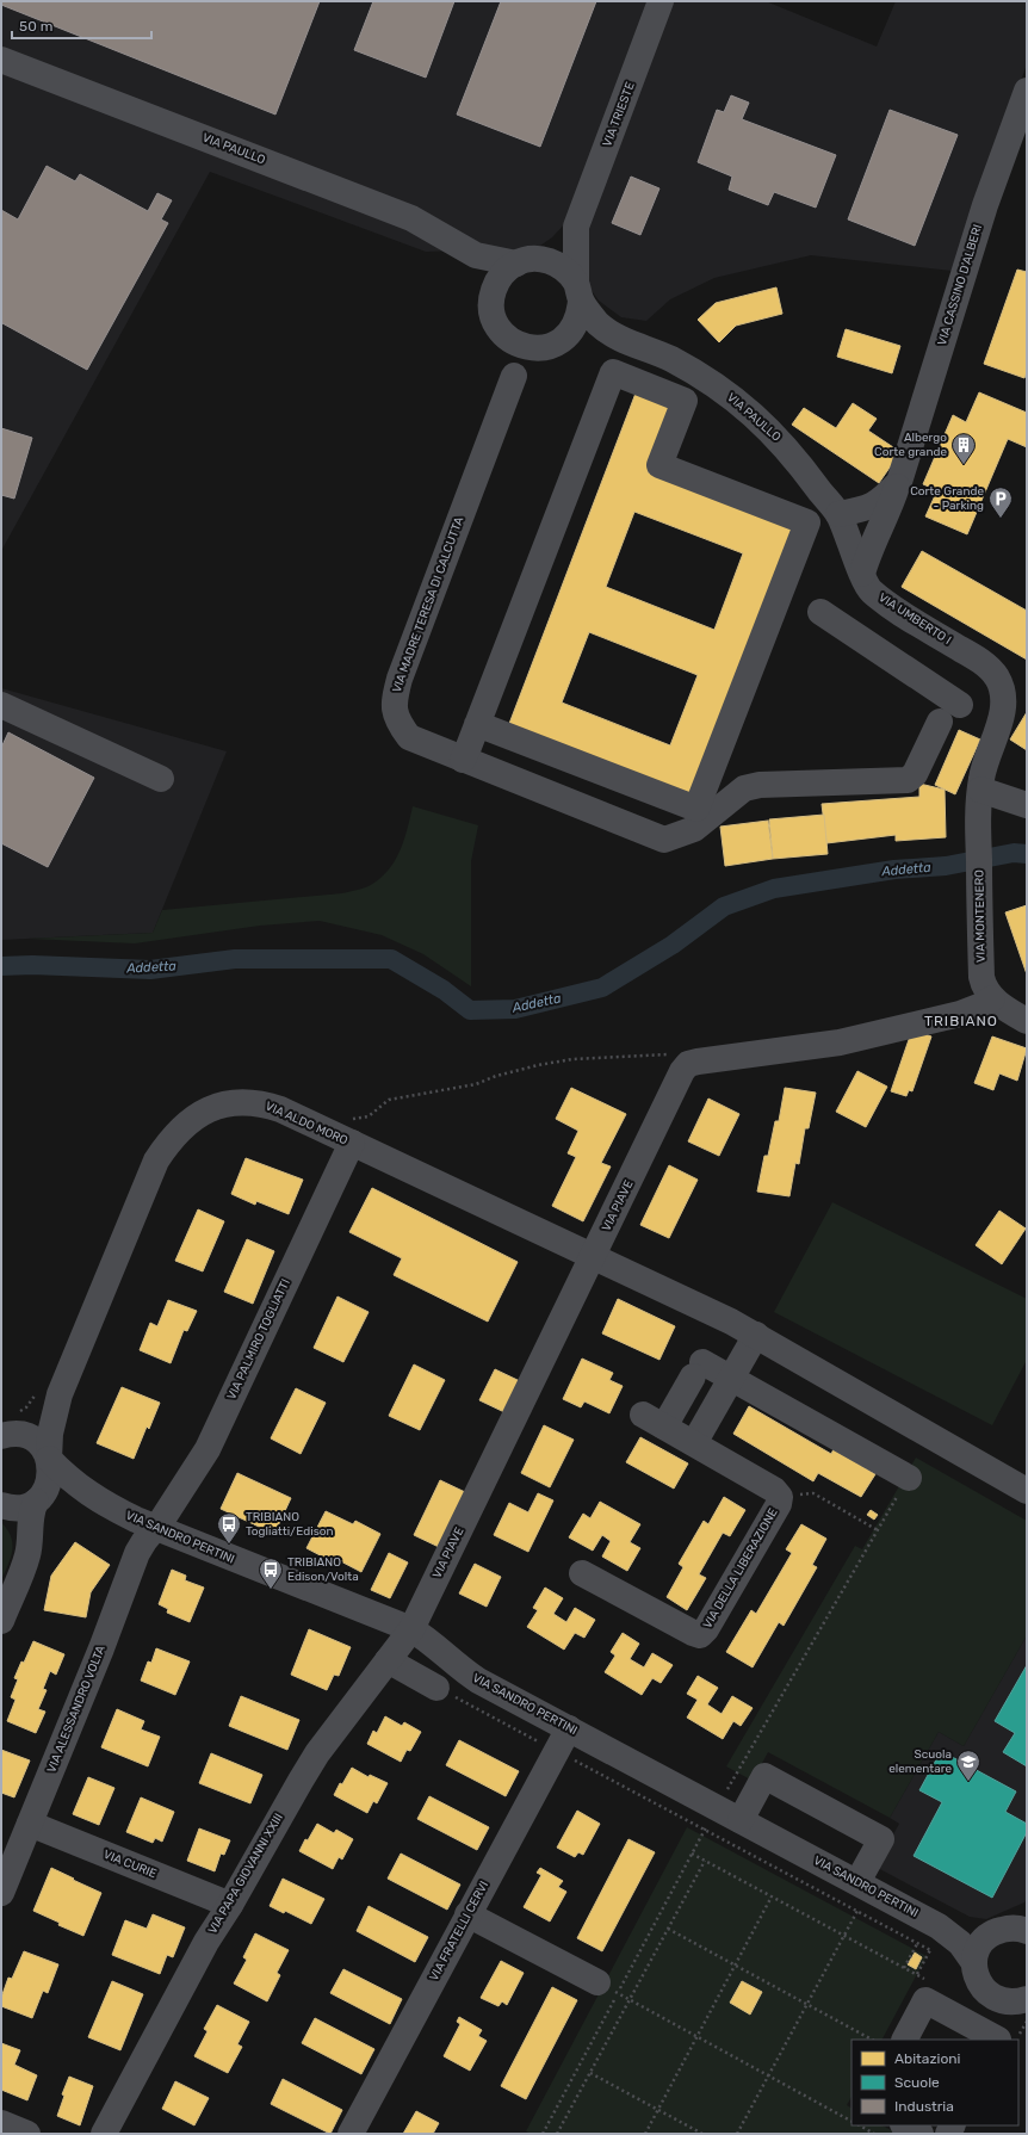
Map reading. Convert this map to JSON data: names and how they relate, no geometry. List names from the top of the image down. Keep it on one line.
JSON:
{"streets":{"street":["VIA TRIESTE","VIA PAULLO","VIA CASSINO D'ALBERI","VIA MADRE TERESA DI CALCUTTA","VIA UMBERTO I","VIA MONTENERO","VIA ALDO MORO","VIA PIAVE","VIA PALMIRO TOGLIATTI","VIA SANDRO PERTINI","VIA DELLA LIBERAZIONE","VIA ALESSANDRO VOLTA","VIA CURIE","VIA PAPA GIOVANNI XXIII","VIA FRATELLI CERVI"]},"crossings":[["VIA TRIESTE","VIA PAULLO"],["VIA TRIESTE","VIA MADRE TERESA DI CALCUTTA"],["VIA PAULLO","VIA CASSINO D'ALBERI"],["VIA PAULLO","VIA MADRE TERESA DI CALCUTTA"],["VIA PAULLO","VIA UMBERTO I"],["VIA CASSINO D'ALBERI","VIA UMBERTO I"],["VIA UMBERTO I","VIA MONTENERO"],["VIA MONTENERO","VIA PIAVE"],["VIA ALDO MORO","VIA PIAVE"],["VIA ALDO MORO","VIA PALMIRO TOGLIATTI"],["VIA ALDO MORO","VIA SANDRO PERTINI"],["VIA PIAVE","VIA SANDRO PERTINI"],["VIA PIAVE","VIA PAPA GIOVANNI XXIII"],["VIA PALMIRO TOGLIATTI","VIA SANDRO PERTINI"],["VIA PALMIRO TOGLIATTI","VIA ALESSANDRO VOLTA"],["VIA SANDRO PERTINI","VIA ALESSANDRO VOLTA"],["VIA SANDRO PERTINI","VIA PAPA GIOVANNI XXIII"],["VIA SANDRO PERTINI","VIA FRATELLI CERVI"],["VIA ALESSANDRO VOLTA","VIA CURIE"],["VIA CURIE","VIA PAPA GIOVANNI XXIII"]],"districts":["TRIBIANO"],"water":["Addetta"],"places":{"building":["Albergo Corte grande"],"parking":["Corte Grande - Parking"],"bus stop":["TRIBIANO Togliatti/Edison","TRIBIANO Edison/Volta"],"school or university":["Scuola elementare"]},"legend":["Abitazioni","Scuole","Industria"],"scale_bar":"50 m"}
